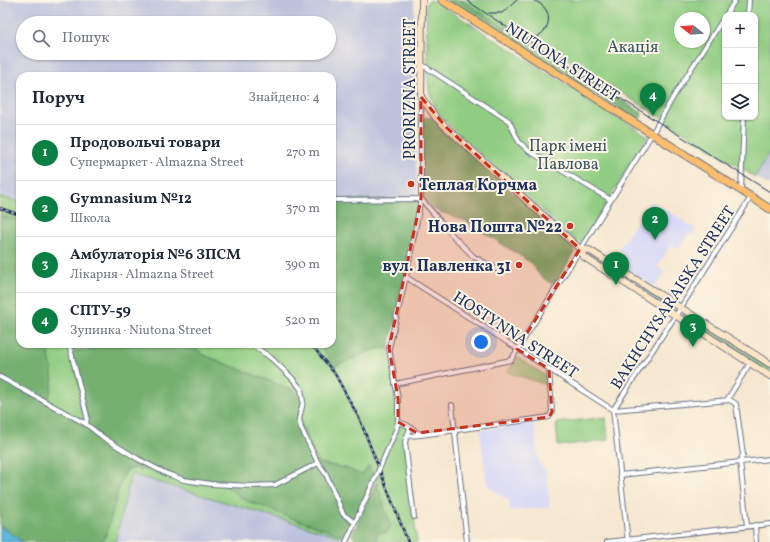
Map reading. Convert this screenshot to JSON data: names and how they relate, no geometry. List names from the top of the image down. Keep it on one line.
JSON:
{"streets":{"main road":["NIUTONA STREET"],"street":["PRORIZNA STREET","BAKHCHYSARAISKA STREET","HOSTYNNA STREET"]},"crossings":[["NIUTONA STREET","BAKHCHYSARAISKA STREET"],["PRORIZNA STREET","HOSTYNNA STREET"],["BAKHCHYSARAISKA STREET","HOSTYNNA STREET"]],"parks":["Акація","Парк імені Павлова"],"places":["Теплая Корчма","Нова Пошта №22","вул. Павленка 31"],"north":"left","page":{"map_buttons":["+","−"],"search":"Пошук","heading":["Поруч","Знайдено: 4"],"pins":["4","2","1","3"],"list":[{"mark":"1","name":"Продовольчі товари","note":"Супермаркет · Almazna Street","value":"270 m"},{"mark":"2","name":"Gymnasium №12","note":"Школа","value":"370 m"},{"mark":"3","name":"Амбулаторія №6 ЗПСМ","note":"Лікарня · Almazna Street","value":"390 m"},{"mark":"4","name":"СПТУ-59","note":"Зупинка · Niutona Street","value":"520 m"}]}}
